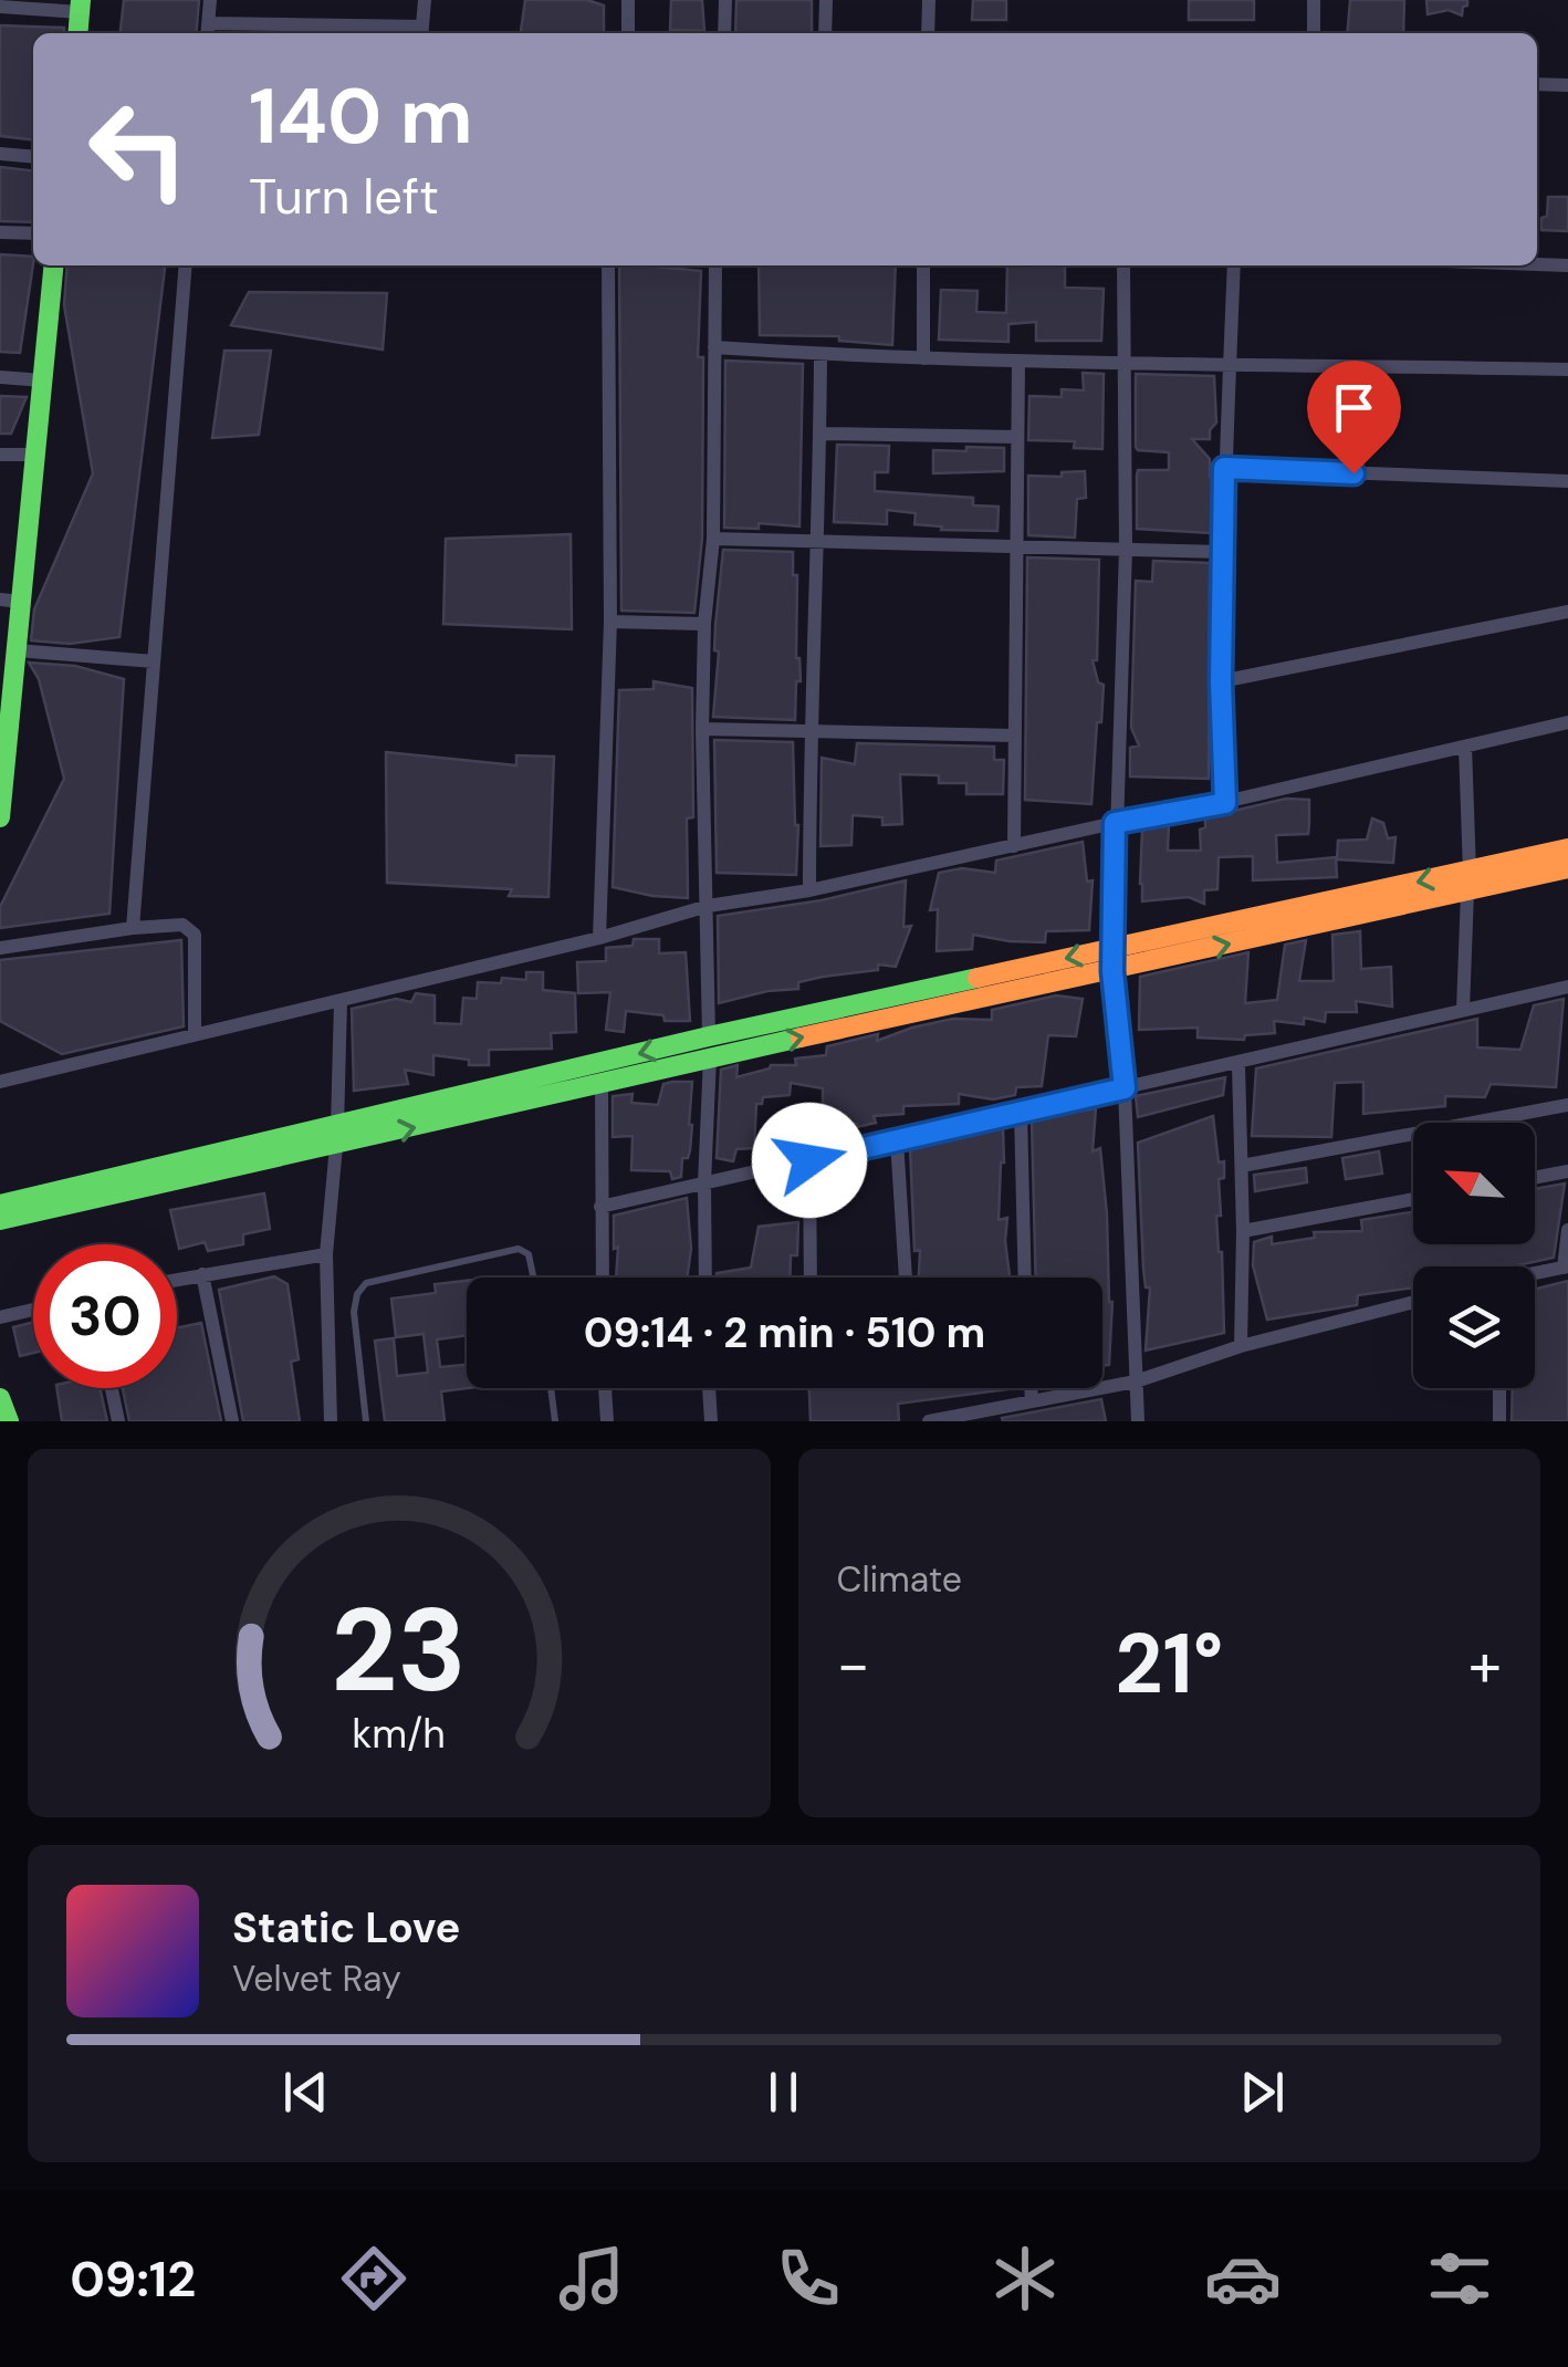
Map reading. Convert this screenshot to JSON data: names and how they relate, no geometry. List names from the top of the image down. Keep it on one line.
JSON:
{"north":"top left","page":{"turn":["140 m","Turn left"],"limit":"30","trip":"09:14 · 2 min · 510 m","tile":"Climate","heat":["−","21°","+"],"song":["Static Love","Velvet Ray"],"tabs":"09:12","gauge":["23","km/h"]}}
